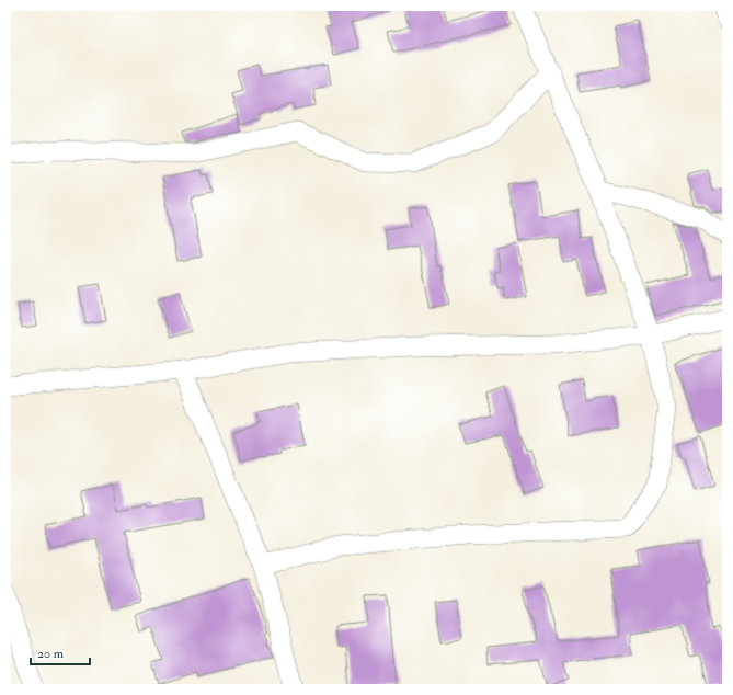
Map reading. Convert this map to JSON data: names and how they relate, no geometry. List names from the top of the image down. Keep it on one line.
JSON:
{"scale_bar":"20 m"}
